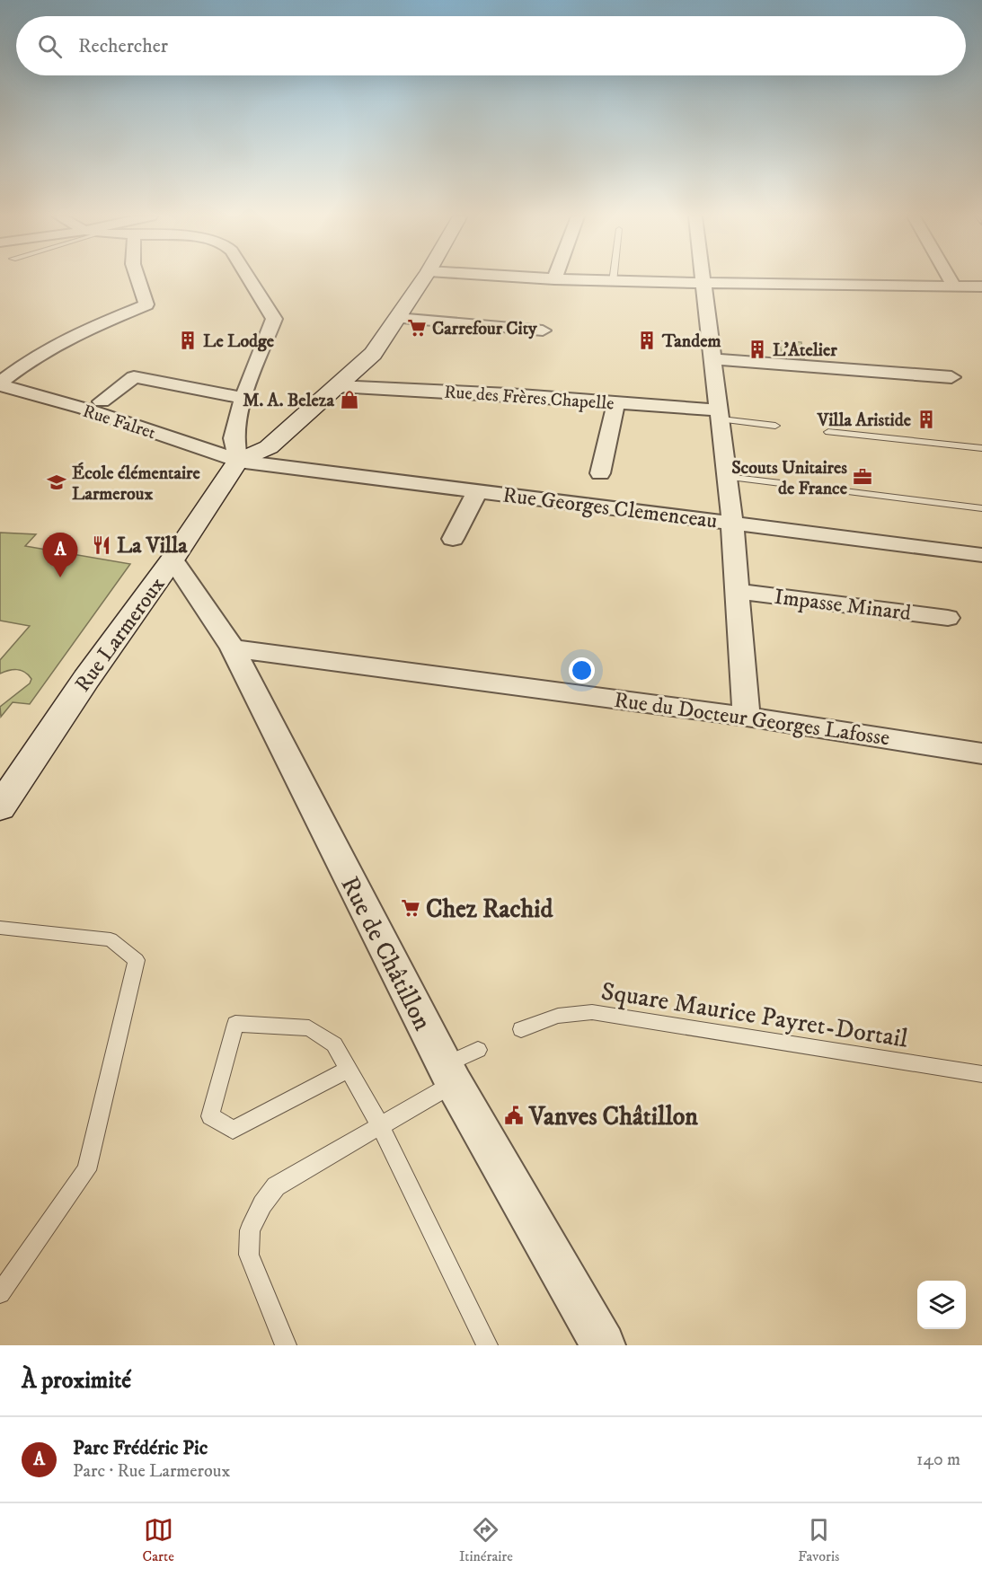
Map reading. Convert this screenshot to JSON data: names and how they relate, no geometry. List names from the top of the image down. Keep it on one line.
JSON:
{"streets":{"main road":["Rue Larmeroux"],"street":["Rue des Frères Chapelle","Rue Falret","Rue Georges Clemenceau","Impasse Minard","Rue du Docteur Georges Lafosse","Rue de Châtillon"],"lane":["Square Maurice Payret-Dortail"]},"crossings":[["Rue Falret","Rue Georges Clemenceau"],["Rue Falret","Rue Larmeroux"],["Rue Georges Clemenceau","Rue Larmeroux"],["Rue Larmeroux","Rue de Châtillon"],["Rue du Docteur Georges Lafosse","Rue de Châtillon"]],"places":{"supermarket":["Carrefour City","Chez Rachid"],"building":["Le Lodge","Tandem","L'Atelier","Villa Aristide"],"shop":["M. A. Beleza"],"office":["Scouts Unitaires de France"],"school or university":["École élémentaire Larmeroux"],"restaurant":["La Villa"],"public building":["Vanves Châtillon"]},"page":{"search":"Rechercher","pins":"A","heading":"À proximité","list":[{"mark":"A","name":"Parc Frédéric Pic","note":"Parc · Rue Larmeroux","value":"140 m"}],"nav":["Carte","Itinéraire","Favoris"]}}
